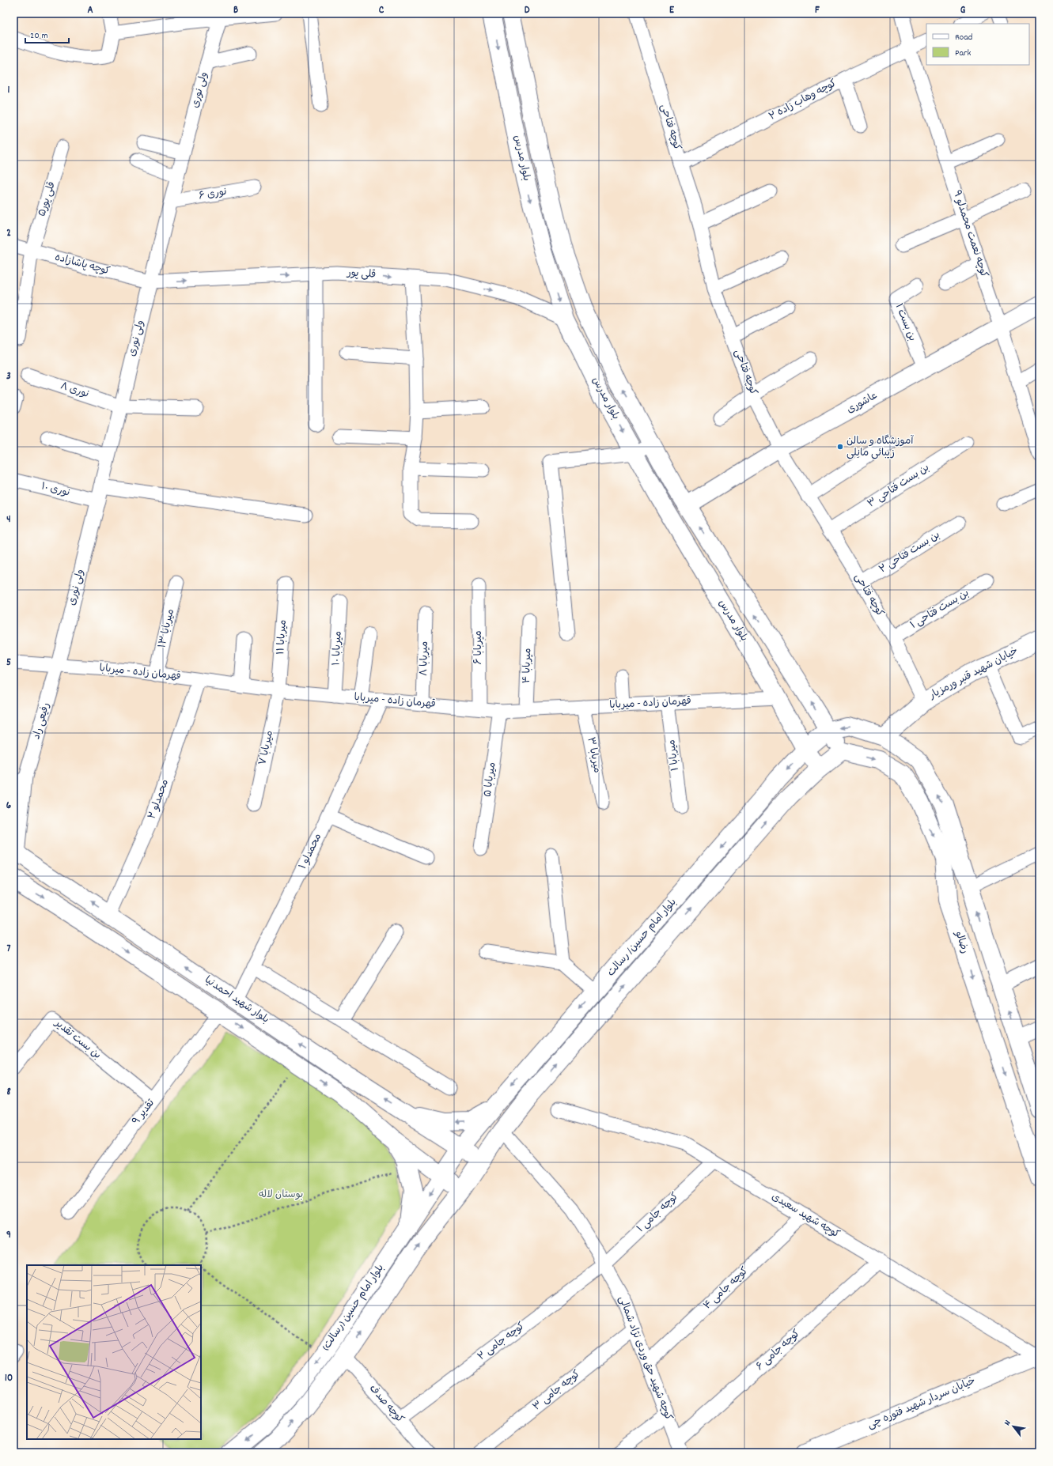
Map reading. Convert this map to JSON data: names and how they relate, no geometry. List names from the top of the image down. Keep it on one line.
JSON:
{"streets":{"main road":["بلوار مدرس","عاشوری","خیابان شهید قنبر ورمزیار","بلوار امام حسین/ رسالت","رضالو","بلوار شهید احمدنیا","بلوار امام حسین (رسالت)","خیابان سردار شهید فتوره چی"],"street":["ولی نوری","کوچه وهاب زاده ۲","کوچه فتاحی","نوری ۶","قلی پور۵","کوچه نعمت محمدلو ۹","کوچه پاشازاده","قلی پور","۱ بن بست","نوری ۸","بن بست فتاحی ۳","نوری ۱۰","بن بست فتاحی ۲","بن بست فتاحی ۱","میربابا ۱۳","میربابا ۱۱","میربابا ۶","میربابا ۱۰","میربابا ۸","میربابا ۴","قهرمان زاده - میربابا","رفیعی راد","میربابا ۷","میربابا ۳","میربابا ۱","میربابا ۵","محمدلو ۲","محمدلو ۱","بن بست تقدیر","۹ تقدیر","کوچه جامی ۱","کوچه شهید سعیدی","کوچه جامی ۴","کوچه جامی ۲","کوچه جامی ۶","کوچه شهید حق وردی نژاد شمالی","کوچه جامی ۳","کوچه صدف"]},"crossings":[["ولی نوری","نوری ۶"],["ولی نوری","کوچه پاشازاده"],["ولی نوری","قلی پور"],["ولی نوری","نوری ۸"],["ولی نوری","نوری ۱۰"],["ولی نوری","قهرمان زاده - میربابا"],["ولی نوری","رفیعی راد"],["کوچه وهاب زاده ۲","کوچه فتاحی"],["کوچه وهاب زاده ۲","کوچه نعمت محمدلو ۹"],["کوچه فتاحی","عاشوری"],["کوچه فتاحی","بن بست فتاحی ۳"],["کوچه فتاحی","بن بست فتاحی ۲"],["کوچه فتاحی","بن بست فتاحی ۱"],["کوچه فتاحی","خیابان شهید قنبر ورمزیار"],["بلوار مدرس","قلی پور"],["بلوار مدرس","عاشوری"],["بلوار مدرس","قهرمان زاده - میربابا"],["بلوار مدرس","بلوار امام حسین/ رسالت"],["بلوار مدرس","رضالو"],["قلی پور۵","کوچه پاشازاده"],["کوچه نعمت محمدلو ۹","عاشوری"],["کوچه پاشازاده","قلی پور"],["۱ بن بست","عاشوری"],["میربابا ۱۳","قهرمان زاده - میربابا"],["میربابا ۱۱","قهرمان زاده - میربابا"],["میربابا ۱۱","میربابا ۷"],["میربابا ۶","قهرمان زاده - میربابا"],["میربابا ۱۰","قهرمان زاده - میربابا"],["میربابا ۸","قهرمان زاده - میربابا"],["میربابا ۴","قهرمان زاده - میربابا"],["قهرمان زاده - میربابا","رفیعی راد"],["قهرمان زاده - میربابا","میربابا ۷"],["قهرمان زاده - میربابا","میربابا ۳"],["قهرمان زاده - میربابا","میربابا ۱"],["قهرمان زاده - میربابا","میربابا ۵"],["قهرمان زاده - میربابا","محمدلو ۲"],["قهرمان زاده - میربابا","محمدلو ۱"],["رفیعی راد","بلوار شهید احمدنیا"],["محمدلو ۲","بلوار شهید احمدنیا"],["محمدلو ۱","بلوار شهید احمدنیا"],["بلوار امام حسین/ رسالت","رضالو"],["بلوار امام حسین/ رسالت","بلوار شهید احمدنیا"],["بلوار امام حسین/ رسالت","بلوار امام حسین (رسالت)"],["بلوار امام حسین/ رسالت","کوچه شهید حق وردی نژاد شمالی"],["بلوار شهید احمدنیا","۹ تقدیر"],["بلوار شهید احمدنیا","بلوار امام حسین (رسالت)"],["بن بست تقدیر","۹ تقدیر"],["کوچه جامی ۱","کوچه شهید سعیدی"],["کوچه جامی ۱","کوچه جامی ۲"],["کوچه جامی ۱","کوچه شهید حق وردی نژاد شمالی"],["کوچه شهید سعیدی","کوچه جامی ۴"],["کوچه شهید سعیدی","کوچه جامی ۶"],["کوچه شهید سعیدی","خیابان سردار شهید فتوره چی"],["کوچه جامی ۴","کوچه شهید حق وردی نژاد شمالی"],["بلوار امام حسین (رسالت)","کوچه صدف"],["کوچه جامی ۲","کوچه شهید حق وردی نژاد شمالی"],["کوچه جامی ۲","کوچه صدف"],["کوچه جامی ۶","کوچه شهید حق وردی نژاد شمالی"],["کوچه شهید حق وردی نژاد شمالی","کوچه جامی ۳"]],"one_way":["قلی پور"],"parks":["بوستان لاله"],"places":["آموزشگاه و سالن زیبائی مانِلی"],"legend":["Road","Park"],"scale_bar":"20 m","north":"top left","grid":{"columns":["A","B","C","D","E","F","G"],"rows":["1","2","3","4","5","6","7","8","9","10"]}}
